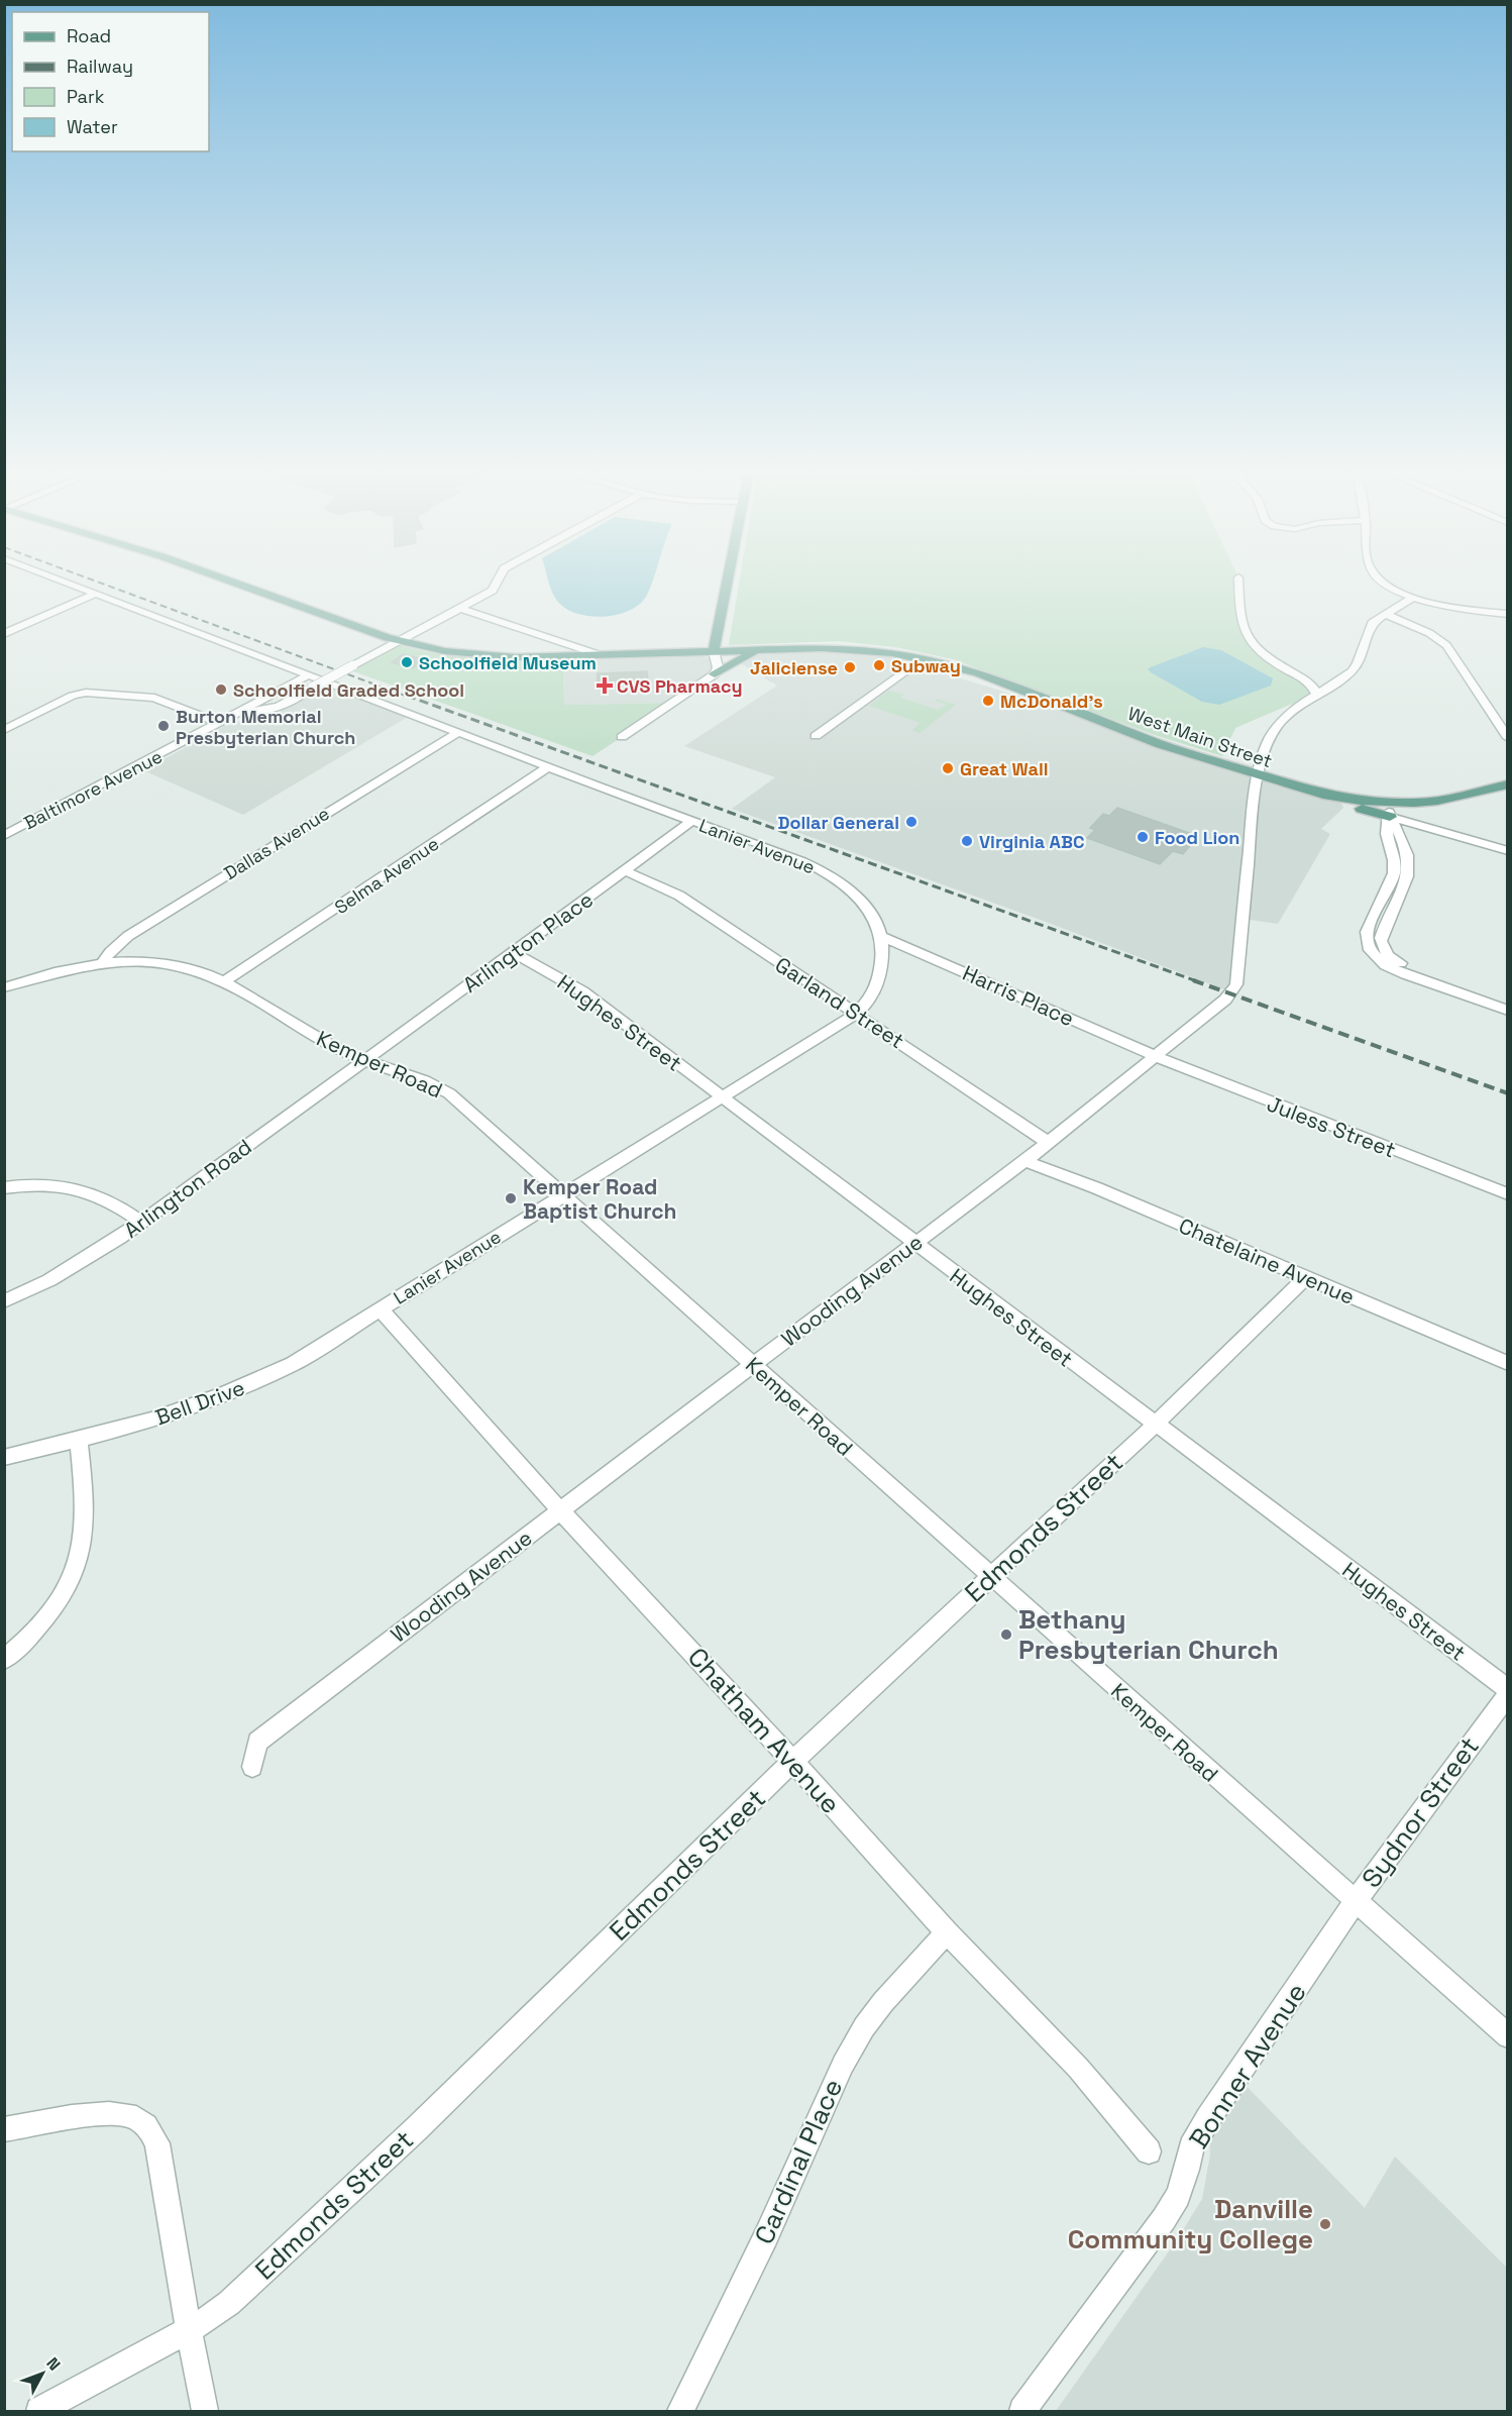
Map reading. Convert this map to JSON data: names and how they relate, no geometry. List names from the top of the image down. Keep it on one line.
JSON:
{"streets":{"main road":["West Main Street"],"street":["Baltimore Avenue","Dallas Avenue","Lanier Avenue","Selma Avenue","Arlington Place","Harris Place","Garland Street","Hughes Street","Kemper Road","Juless Street","Arlington Road","Chatelaine Avenue","Wooding Avenue","Bell Drive","Edmonds Street","Chatham Avenue","Sydnor Street","Bonner Avenue","Cardinal Place"]},"crossings":[["West Main Street","Wooding Avenue"],["Baltimore Avenue","Lanier Avenue"],["Dallas Avenue","Lanier Avenue"],["Dallas Avenue","Kemper Road"],["Lanier Avenue","Selma Avenue"],["Lanier Avenue","Arlington Place"],["Lanier Avenue","Harris Place"],["Lanier Avenue","Garland Street"],["Lanier Avenue","Hughes Street"],["Lanier Avenue","Kemper Road"],["Lanier Avenue","Bell Drive"],["Lanier Avenue","Chatham Avenue"],["Selma Avenue","Kemper Road"],["Arlington Place","Garland Street"],["Arlington Place","Hughes Street"],["Arlington Place","Kemper Road"],["Arlington Place","Arlington Road"],["Harris Place","Juless Street"],["Harris Place","Wooding Avenue"],["Garland Street","Wooding Avenue"],["Hughes Street","Wooding Avenue"],["Hughes Street","Edmonds Street"],["Kemper Road","Arlington Road"],["Kemper Road","Wooding Avenue"],["Kemper Road","Edmonds Street"],["Kemper Road","Sydnor Street"],["Kemper Road","Bonner Avenue"],["Juless Street","Wooding Avenue"],["Chatelaine Avenue","Wooding Avenue"],["Chatelaine Avenue","Edmonds Street"],["Wooding Avenue","Chatham Avenue"],["Bell Drive","Chatham Avenue"],["Edmonds Street","Chatham Avenue"],["Chatham Avenue","Cardinal Place"],["Sydnor Street","Bonner Avenue"]],"places":{"other":["Schoolfield Museum","Subway","Jaliciense","Schoolfield Graded School","McDonald's","Burton Memorial Presbyterian Church","Great Wall","Dollar General","Food Lion","Virginia ABC","Kemper Road Baptist Church","Bethany Presbyterian Church","Danville Community College"],"health":["CVS Pharmacy"]},"legend":["Road","Railway","Park","Water"],"north":"top right"}
